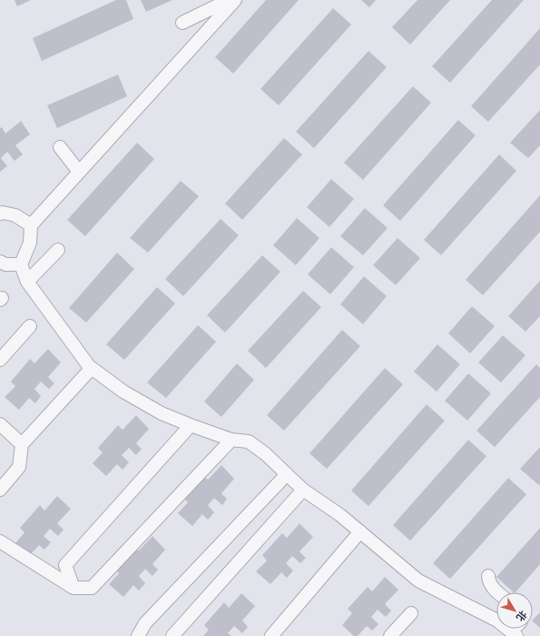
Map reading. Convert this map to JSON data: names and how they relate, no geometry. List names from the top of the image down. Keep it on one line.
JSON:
{"north":"bottom right"}
